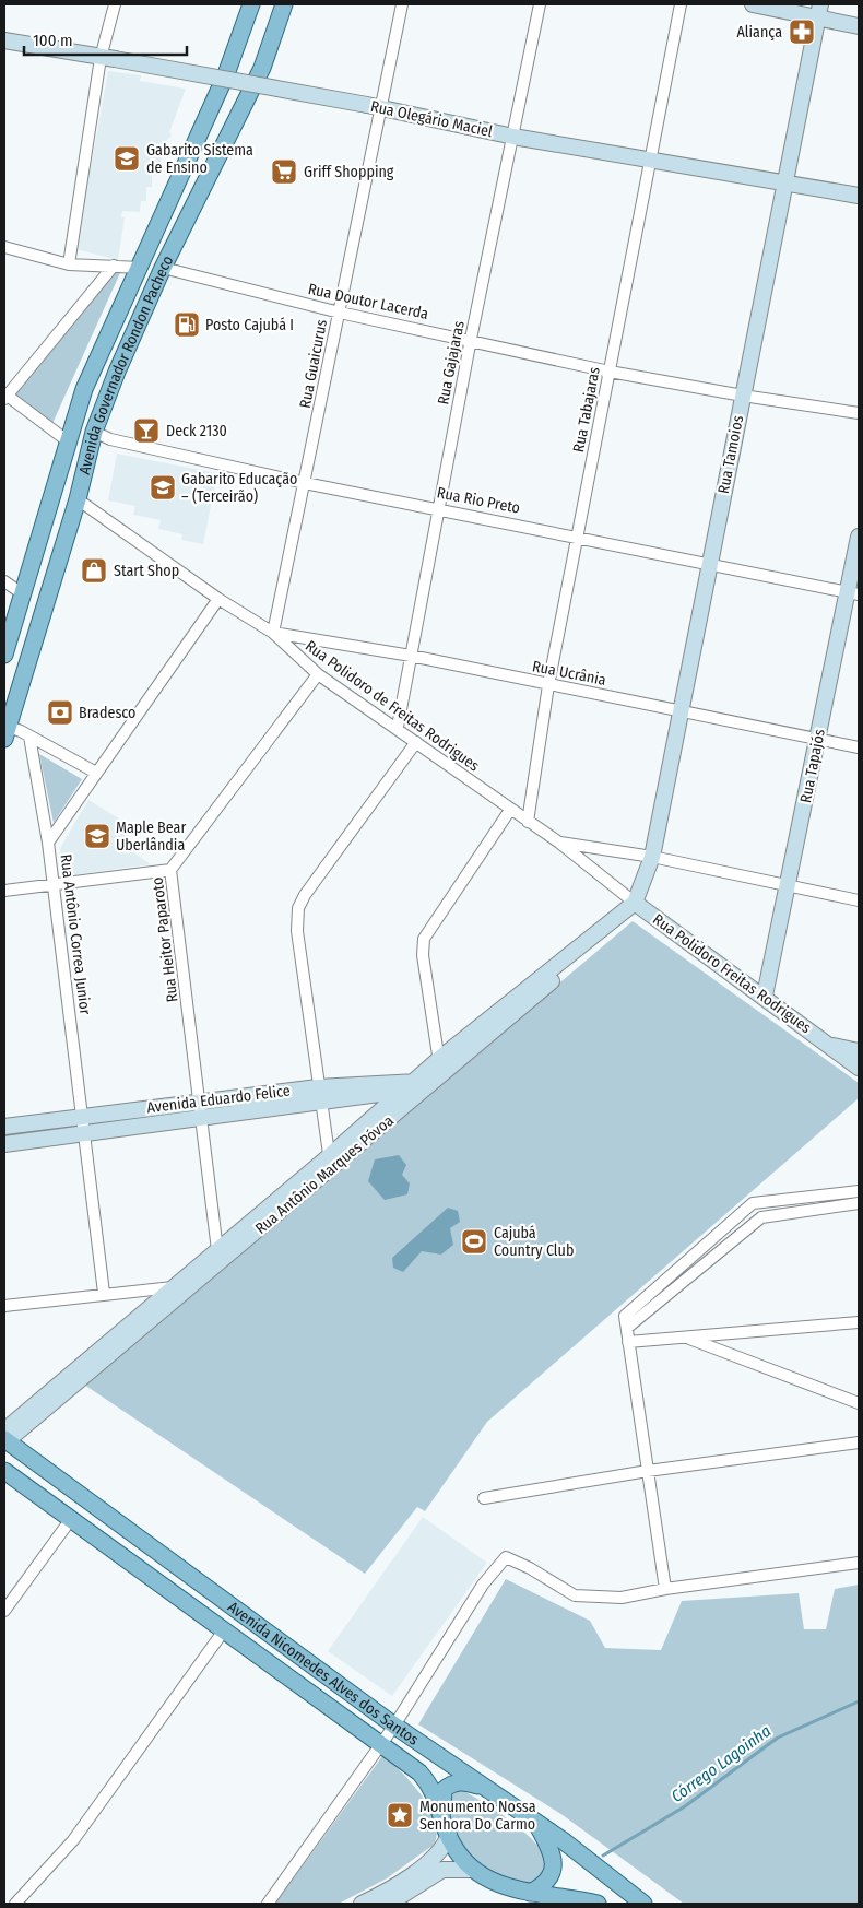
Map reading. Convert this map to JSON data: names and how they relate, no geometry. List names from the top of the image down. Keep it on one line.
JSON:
{"streets":{"main road":["Avenida Governador Rondon Pacheco","Avenida Nicomedes Alves dos Santos"],"street":["Rua Olegário Maciel","Rua Doutor Lacerda","Rua Gajajaras","Rua Guaicurus","Rua Tabajaras","Rua Tamoios","Rua Rio Preto","Rua Ucrânia","Rua Polidoro de Freitas Rodrigues","Rua Tapajós","Rua Antônio Correa Junior","Rua Heitor Paparoto","Rua Polidoro Freitas Rodrigues","Avenida Eduardo Felice","Rua Antônio Marques Póvoa"]},"crossings":[["Rua Olegário Maciel","Rua Gajajaras"],["Rua Olegário Maciel","Rua Guaicurus"],["Rua Olegário Maciel","Rua Tabajaras"],["Rua Olegário Maciel","Rua Tamoios"],["Rua Doutor Lacerda","Rua Gajajaras"],["Rua Doutor Lacerda","Rua Guaicurus"],["Rua Doutor Lacerda","Avenida Governador Rondon Pacheco"],["Rua Doutor Lacerda","Rua Tabajaras"],["Rua Doutor Lacerda","Rua Tamoios"],["Rua Gajajaras","Rua Rio Preto"],["Rua Gajajaras","Rua Ucrânia"],["Rua Gajajaras","Rua Polidoro de Freitas Rodrigues"],["Rua Guaicurus","Rua Rio Preto"],["Rua Guaicurus","Rua Ucrânia"],["Rua Guaicurus","Rua Polidoro de Freitas Rodrigues"],["Avenida Governador Rondon Pacheco","Rua Rio Preto"],["Avenida Governador Rondon Pacheco","Rua Polidoro de Freitas Rodrigues"],["Rua Tabajaras","Rua Rio Preto"],["Rua Tabajaras","Rua Ucrânia"],["Rua Tabajaras","Rua Polidoro de Freitas Rodrigues"],["Rua Tamoios","Rua Rio Preto"],["Rua Tamoios","Rua Ucrânia"],["Rua Tamoios","Rua Polidoro de Freitas Rodrigues"],["Rua Tamoios","Rua Polidoro Freitas Rodrigues"],["Rua Tamoios","Rua Antônio Marques Póvoa"],["Rua Rio Preto","Rua Tapajós"],["Rua Ucrânia","Rua Polidoro de Freitas Rodrigues"],["Rua Ucrânia","Rua Tapajós"],["Rua Polidoro de Freitas Rodrigues","Rua Antônio Correa Junior"],["Rua Polidoro de Freitas Rodrigues","Rua Heitor Paparoto"],["Rua Polidoro de Freitas Rodrigues","Rua Polidoro Freitas Rodrigues"],["Rua Polidoro de Freitas Rodrigues","Rua Antônio Marques Póvoa"],["Rua Tapajós","Rua Polidoro Freitas Rodrigues"],["Rua Antônio Correa Junior","Avenida Eduardo Felice"],["Rua Heitor Paparoto","Avenida Eduardo Felice"],["Rua Heitor Paparoto","Rua Antônio Marques Póvoa"],["Rua Polidoro Freitas Rodrigues","Rua Antônio Marques Póvoa"],["Avenida Eduardo Felice","Rua Antônio Marques Póvoa"],["Rua Antônio Marques Póvoa","Avenida Nicomedes Alves dos Santos"]],"water":["Córrego Lagoinha"],"places":{"pharmacy":["Aliança"],"school or university":["Gabarito Sistema de Ensino","Gabarito Educação – (Terceirão)","Maple Bear Uberlândia"],"supermarket":["Griff Shopping"],"fuel station":["Posto Cajubá I"],"bar":["Deck 2130"],"shop":["Start Shop"],"bank":["Bradesco"],"sports":["Cajubá Country Club"],"place":["Monumento Nossa Senhora Do Carmo"]},"scale_bar":"100 m"}
